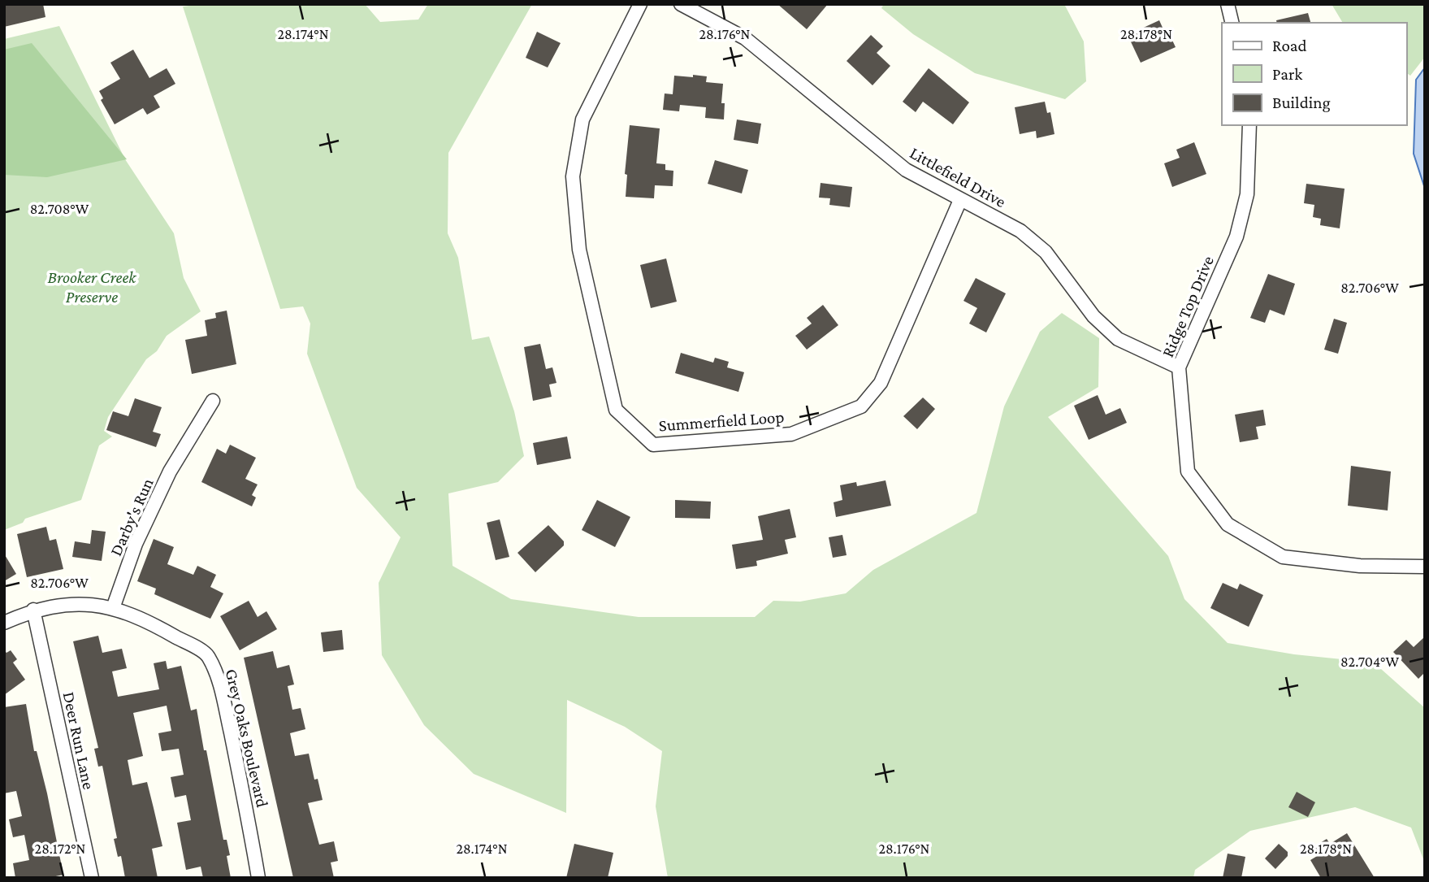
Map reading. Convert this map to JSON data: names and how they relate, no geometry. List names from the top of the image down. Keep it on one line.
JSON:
{"streets":{"street":["Littlefield Drive","Ridge Top Drive","Summerfield Loop","Darby's Run","Grey Oaks Boulevard","Deer Run Lane"]},"crossings":[["Littlefield Drive","Ridge Top Drive"],["Littlefield Drive","Summerfield Loop"],["Darby's Run","Grey Oaks Boulevard"],["Grey Oaks Boulevard","Deer Run Lane"]],"parks":["Brooker Creek Preserve"],"legend":["Road","Park","Building"],"coordinates":["28.174°N","28.176°N","28.178°N","82.708°W","82.706°W","82.704°W","28.172°N"]}
